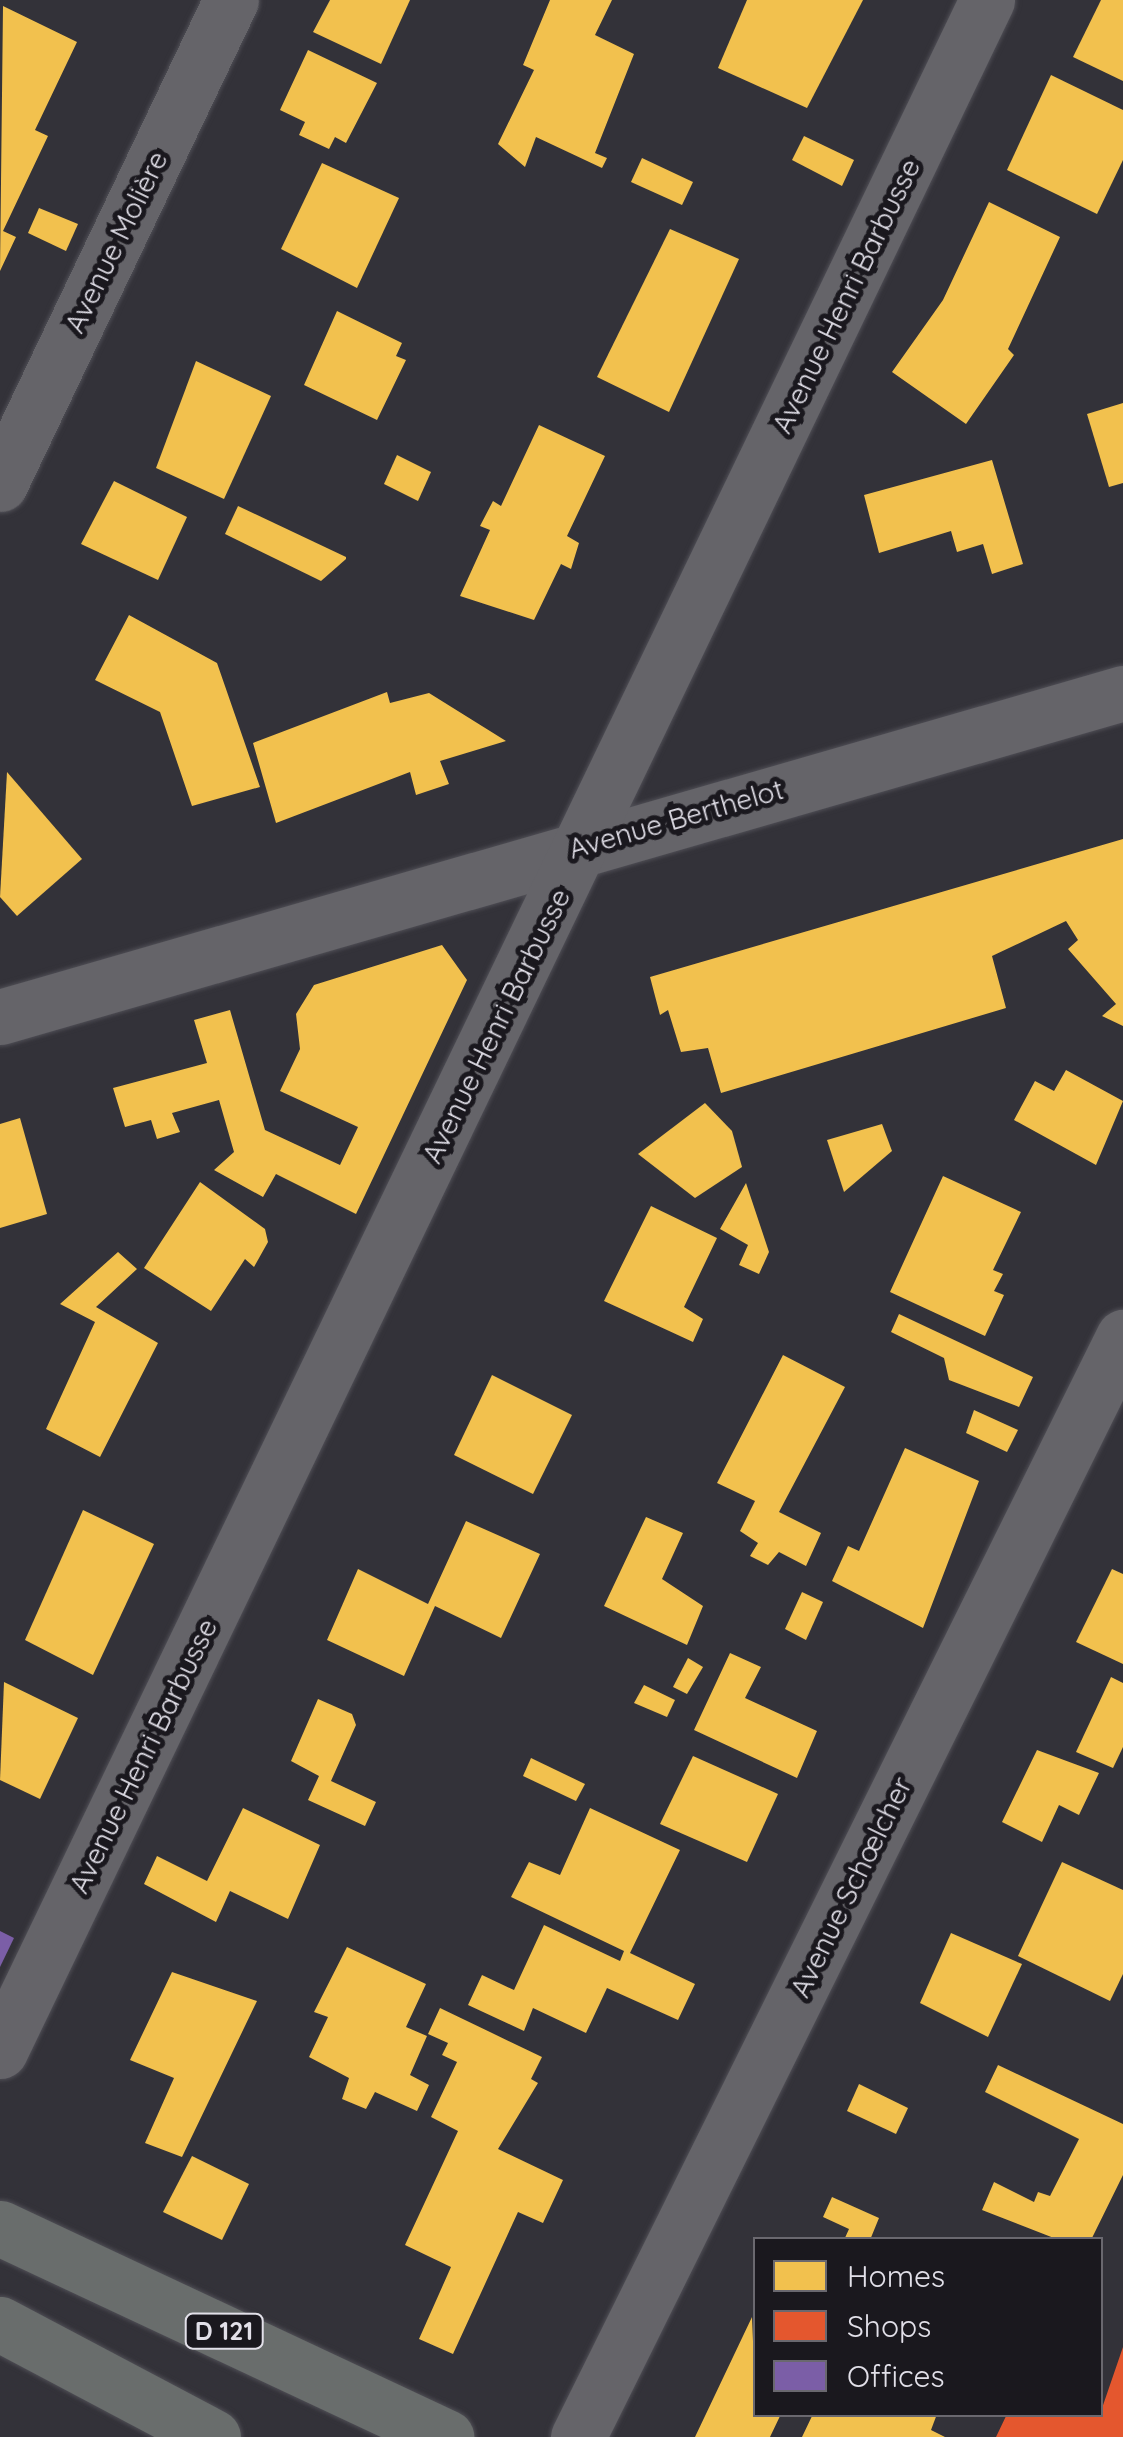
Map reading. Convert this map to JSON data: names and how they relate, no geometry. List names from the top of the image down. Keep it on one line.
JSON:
{"streets":{"main road":["D 121"],"street":["Avenue Molière","Avenue Henri Barbusse","Avenue Berthelot","Avenue Schœlcher"]},"crossings":[["Avenue Henri Barbusse","Avenue Berthelot"]],"legend":["Homes","Shops","Offices"]}
